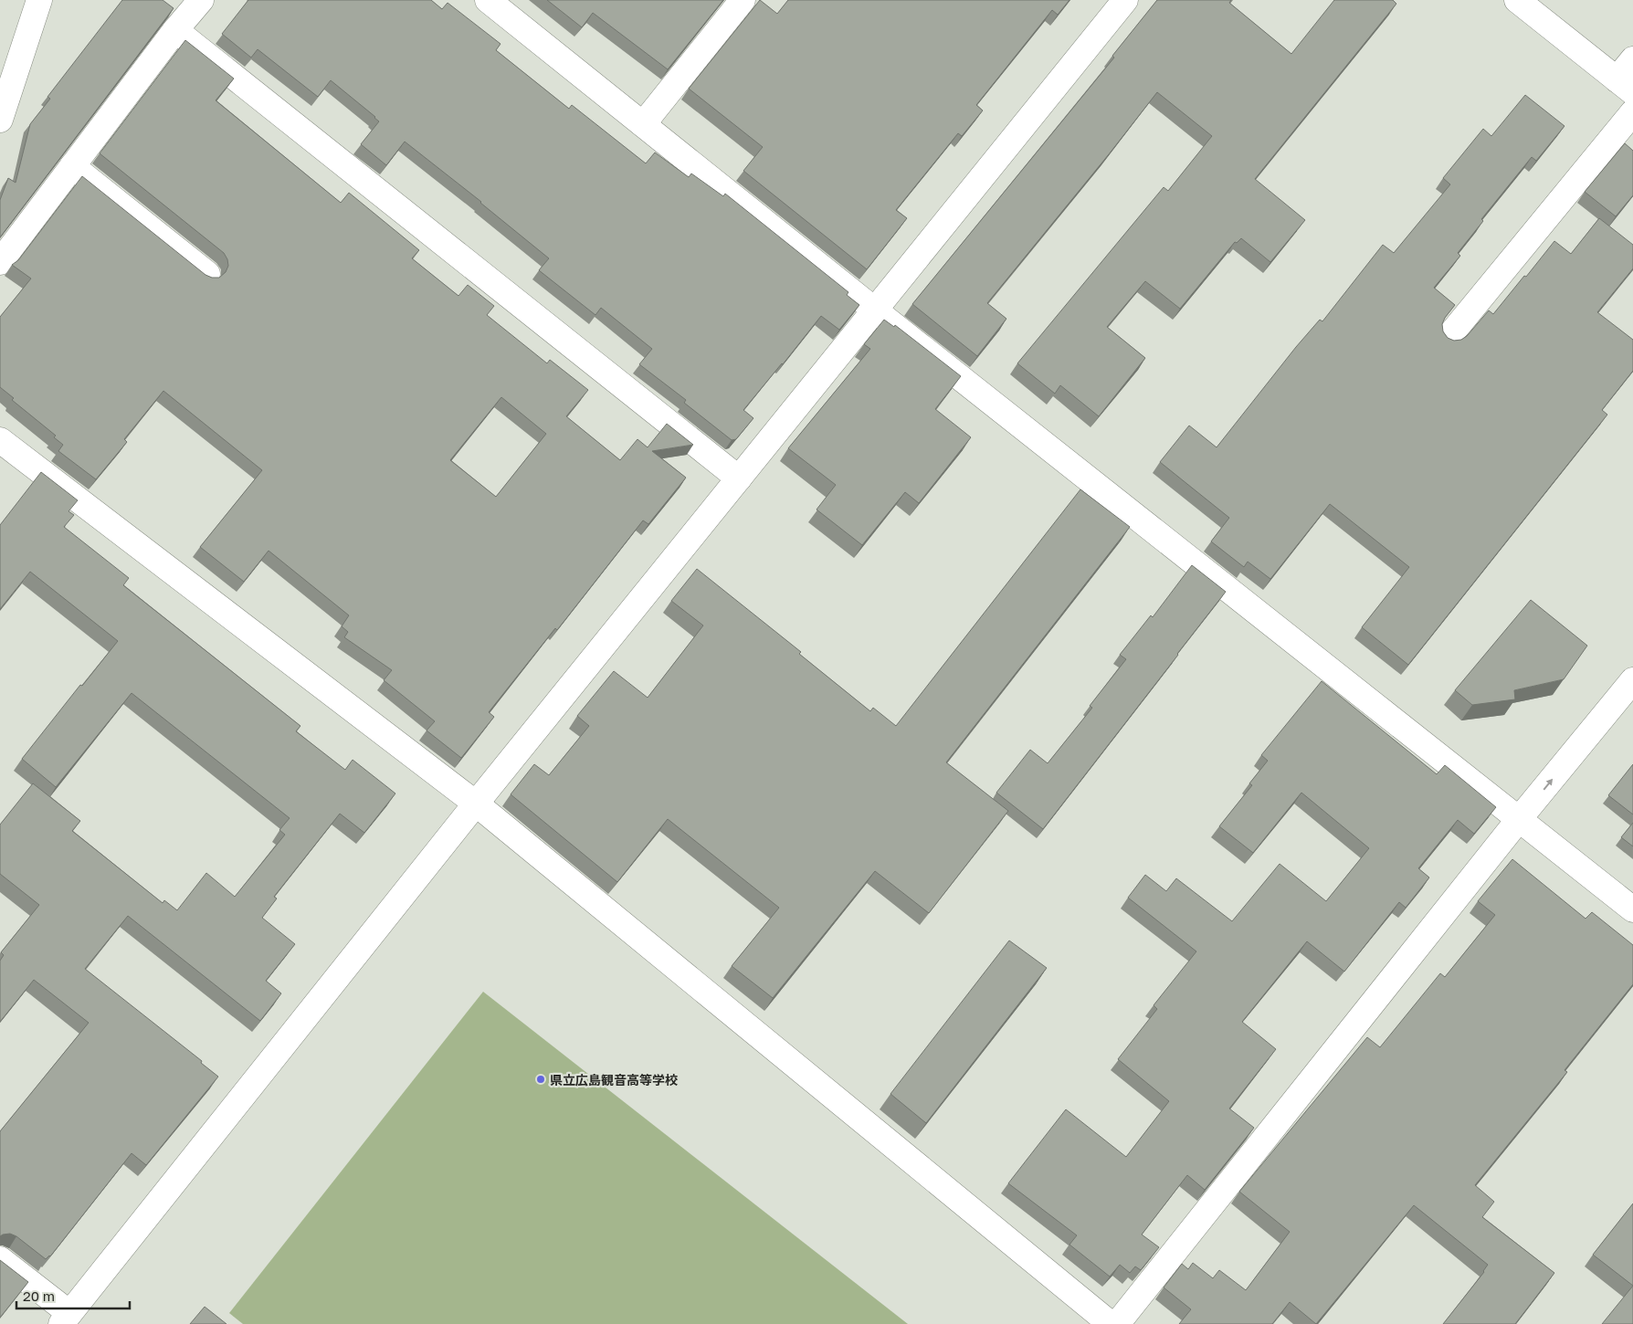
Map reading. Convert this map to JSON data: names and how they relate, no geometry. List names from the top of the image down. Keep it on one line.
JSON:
{"places":["県立広島観音高等学校"],"scale_bar":"20 m"}
